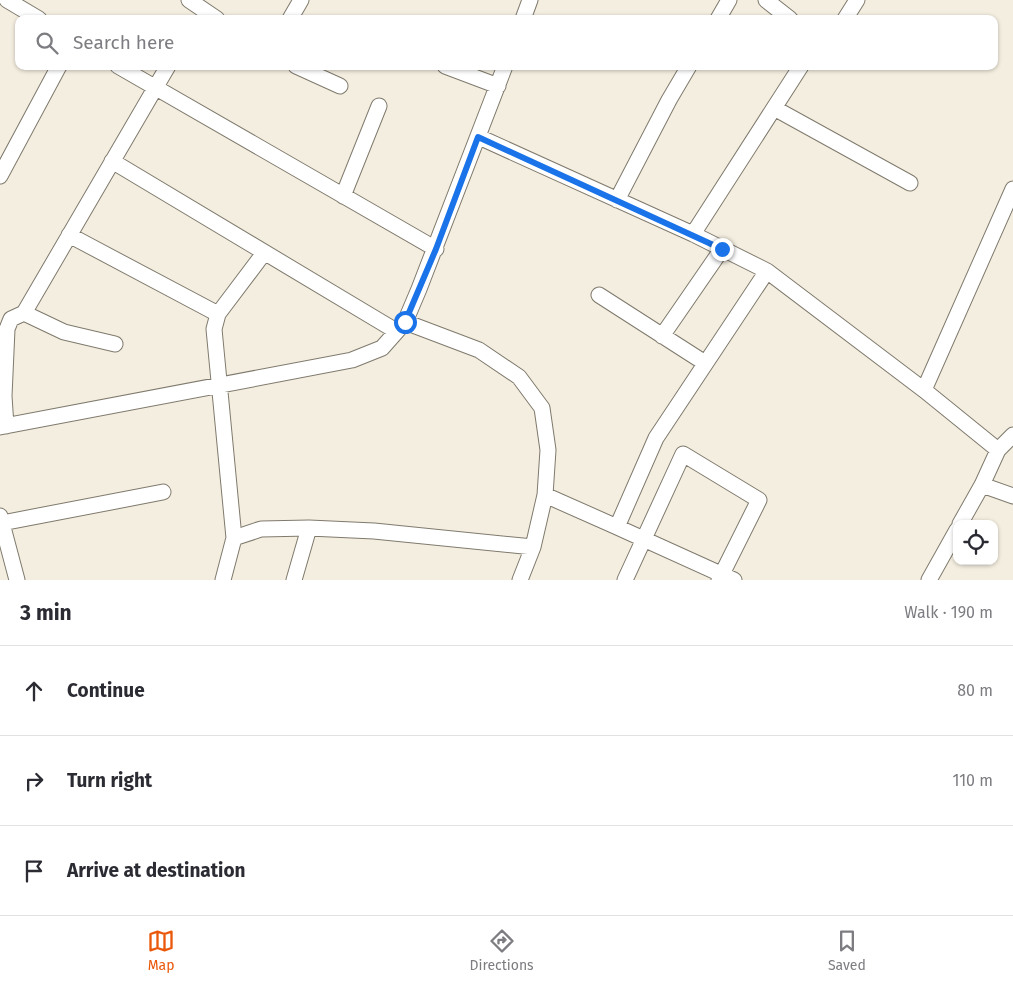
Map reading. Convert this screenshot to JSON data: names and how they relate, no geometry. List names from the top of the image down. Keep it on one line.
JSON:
{"page":{"search":"Search here","heading":["3 min","Walk · 190 m"],"list":[["Continue","80 m"],["Turn right","110 m"],"Arrive at destination"],"nav":["Map","Directions","Saved"]}}
